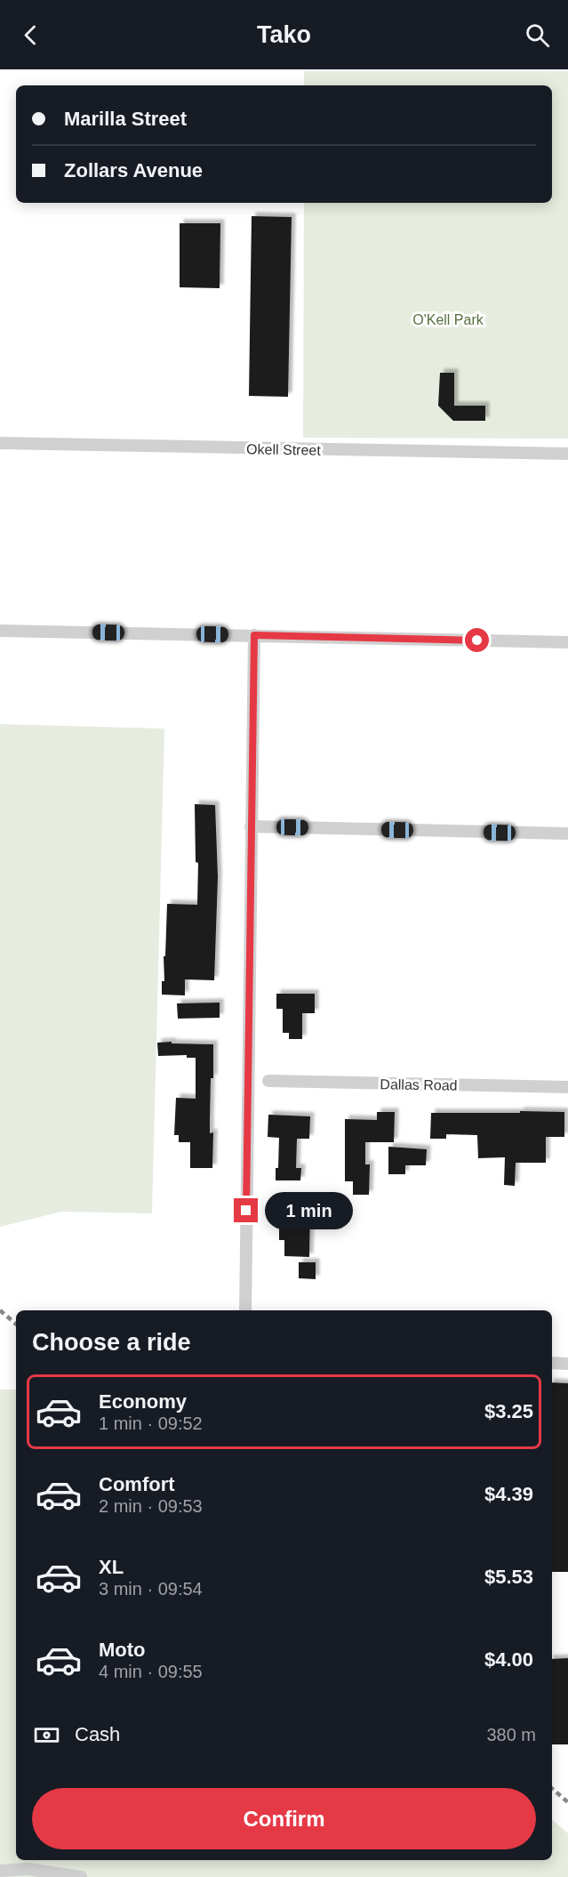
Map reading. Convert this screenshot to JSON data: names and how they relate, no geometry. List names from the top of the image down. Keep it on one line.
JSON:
{"streets":{"street":["Okell Street","Dallas Road"]},"parks":["O'Kell Park"],"page":{"header":"Tako","banner":["Marilla Street","Zollars Avenue"],"bubble":"1 min","heading":"Choose a ride","list":[{"name":"Economy","note":"1 min · 09:52","value":"$3.25"},{"name":"Comfort","note":"2 min · 09:53","value":"$4.39"},{"name":"XL","note":"3 min · 09:54","value":"$5.53"},{"name":"Moto","note":"4 min · 09:55","value":"$4.00"}],"pay":["Cash","380 m"],"buttons":"Confirm"}}
